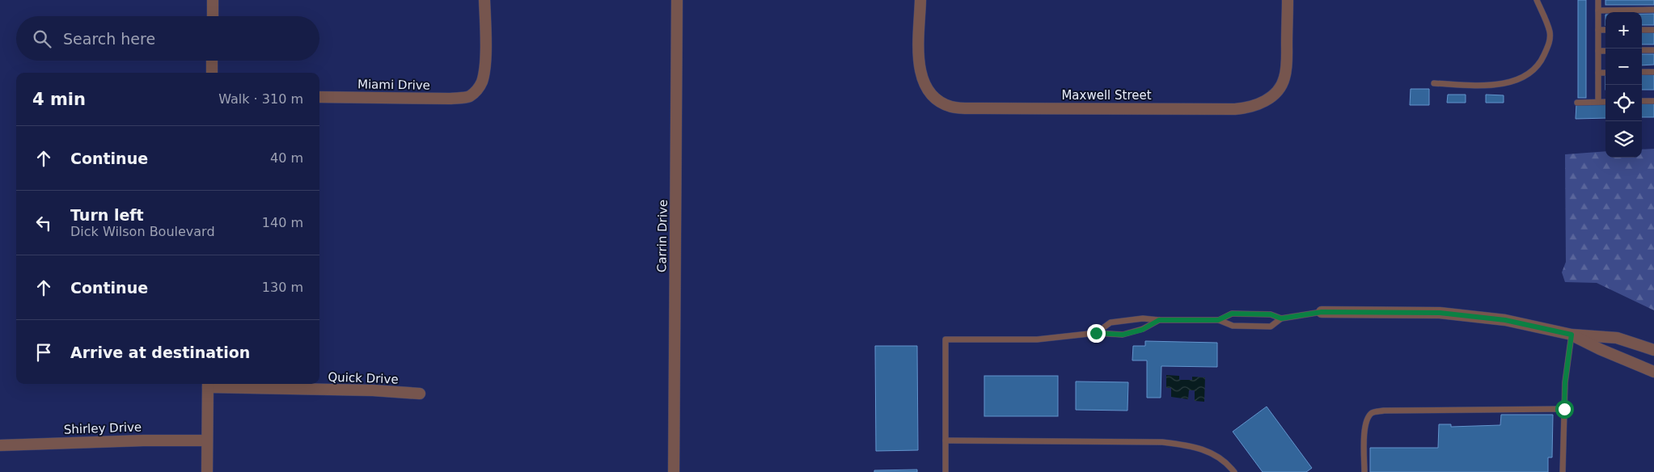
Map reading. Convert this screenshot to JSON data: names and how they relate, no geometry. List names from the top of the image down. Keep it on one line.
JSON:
{"streets":{"street":["Miami Drive","Maxwell Street","Carrin Drive","Quick Drive","Shirley Drive"]},"page":{"map_buttons":["+","−"],"search":"Search here","heading":["4 min","Walk · 310 m"],"list":[["Continue","40 m"],["Turn left","Dick Wilson Boulevard","140 m"],["Continue","130 m"],"Arrive at destination"]}}
